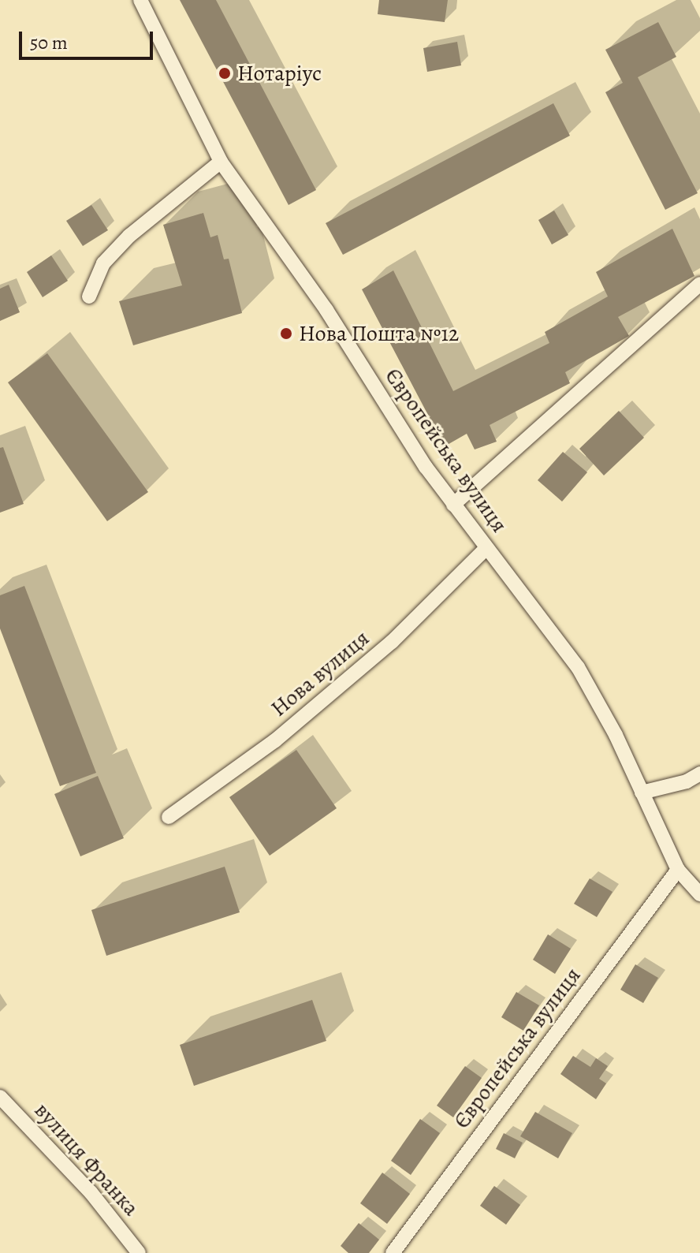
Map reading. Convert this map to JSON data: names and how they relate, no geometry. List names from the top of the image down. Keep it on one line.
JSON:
{"streets":{"street":["Європейська вулиця","Нова вулиця","вулиця Франка"]},"crossings":[["Європейська вулиця","Нова вулиця"]],"places":["Нотаріус","Нова Пошта №12"],"scale_bar":"50 m"}
